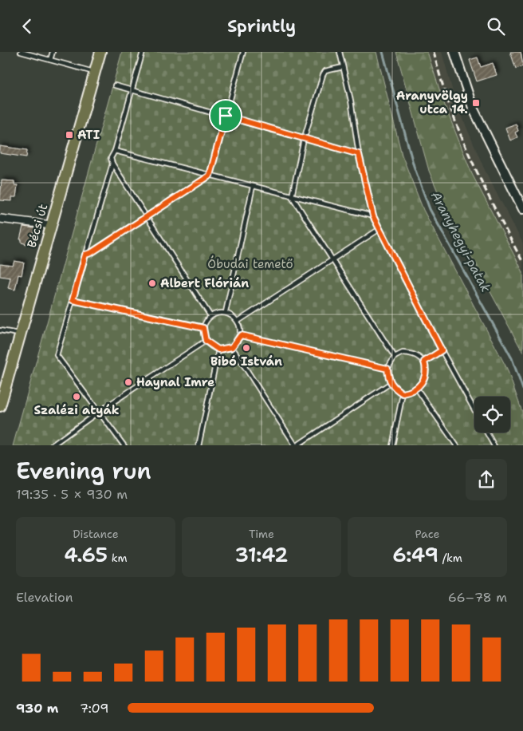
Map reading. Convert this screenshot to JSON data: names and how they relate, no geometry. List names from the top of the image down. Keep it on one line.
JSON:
{"streets":{"main road":["Bécsi út"]},"water":["Aranyhegyi-patak"],"parks":["Óbudai temető"],"places":{"transit":["Aranyvölgy utca 14.","ATI"],"other":["Albert Flórián","Bibó István","Haynal Imre","Szalézi atyák"]},"page":{"header":"Sprintly","heading":["Evening run","19:35 · 5 × 930 m"],"stats":[["Distance","4.65 km"],["Time","31:42"],["Pace","6:49 /km"]],"chart":["Elevation","66–78 m"],"list":[{"name":"930 m","note":"7:09"}]}}
